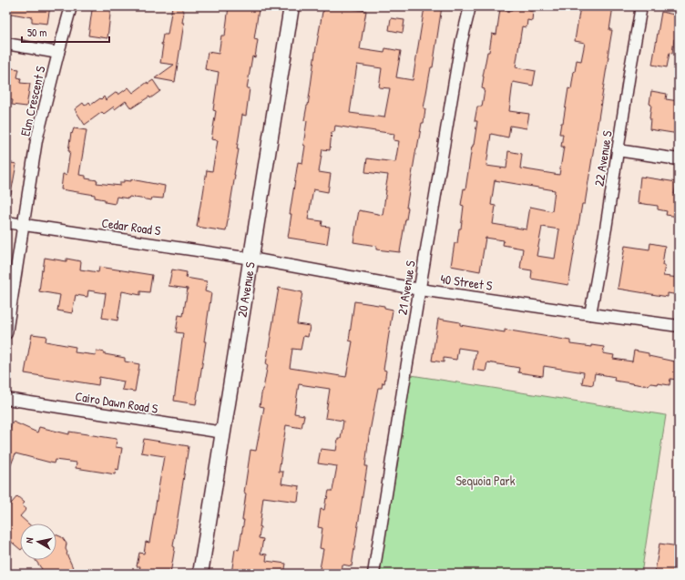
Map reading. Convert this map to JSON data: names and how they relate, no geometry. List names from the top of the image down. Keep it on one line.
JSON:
{"streets":{"street":["Elm Crescent S","22 Avenue S","Cedar Road S","40 Street S","21 Avenue S","20 Avenue S","Cairo Dawn Road S"]},"crossings":[["Elm Crescent S","Cedar Road S"],["22 Avenue S","40 Street S"],["Cedar Road S","40 Street S"],["Cedar Road S","20 Avenue S"],["40 Street S","21 Avenue S"],["40 Street S","20 Avenue S"],["20 Avenue S","Cairo Dawn Road S"]],"parks":["Sequoia Park"],"scale_bar":"50 m","north":"left"}
